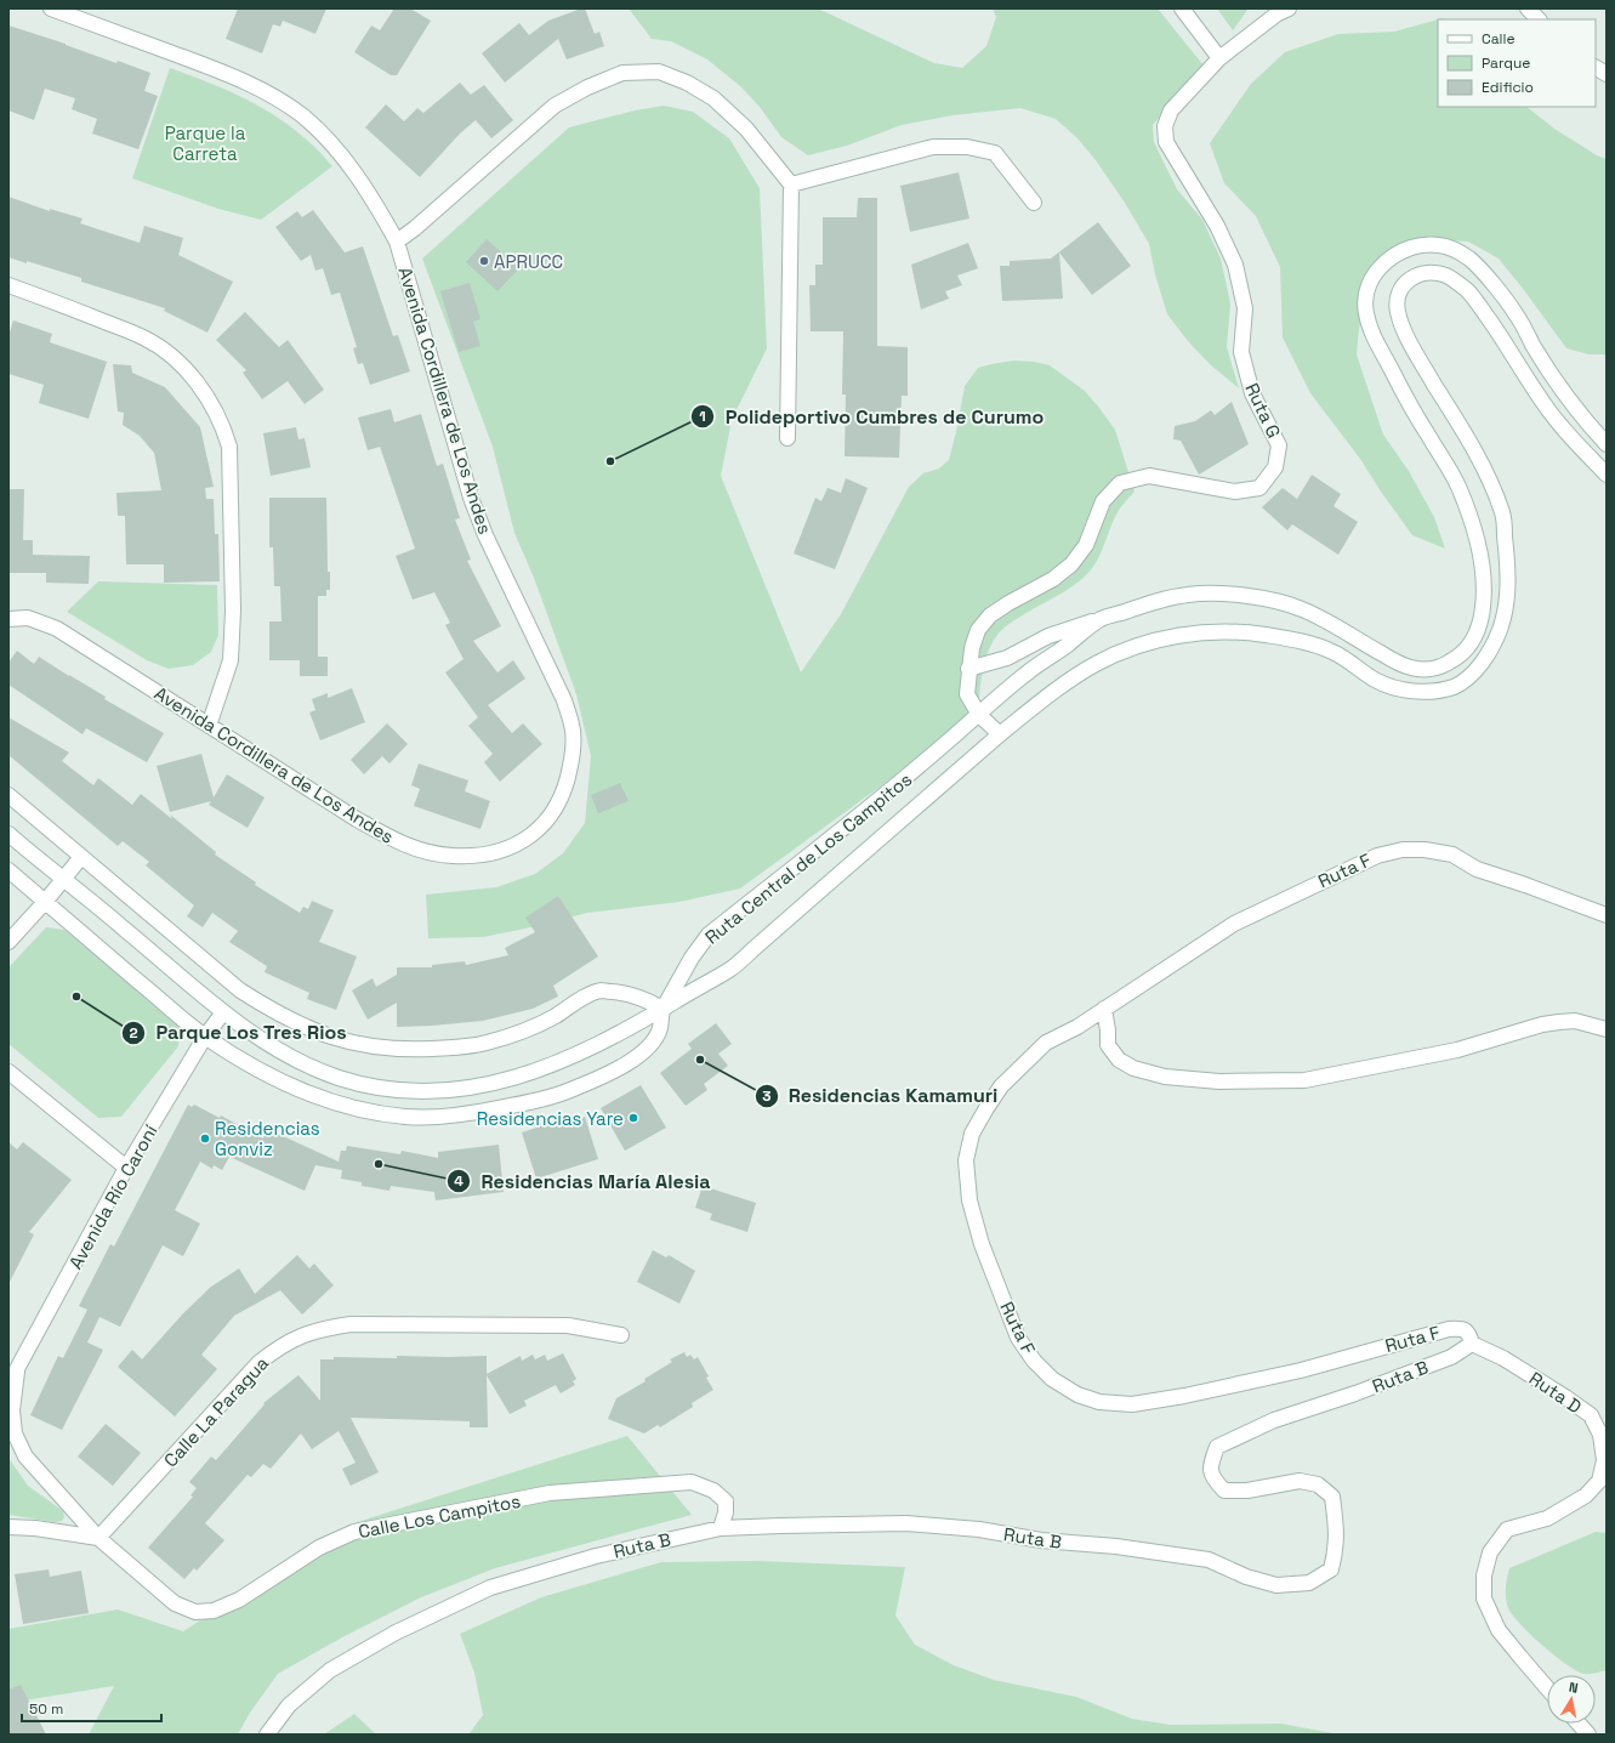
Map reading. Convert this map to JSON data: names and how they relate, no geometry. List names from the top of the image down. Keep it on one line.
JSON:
{"streets":{"street":["Avenida Cordillera de Los Andes","Ruta G","Ruta Central de Los Campitos","Ruta F","Avenida Río Caroní","Ruta B","Ruta D","Calle La Paragua","Calle Los Campitos"]},"crossings":[["Ruta G","Ruta Central de Los Campitos"],["Ruta F","Ruta B"],["Ruta F","Ruta D"],["Avenida Río Caroní","Calle Los Campitos"],["Ruta B","Ruta D"],["Ruta B","Calle Los Campitos"],["Calle La Paragua","Calle Los Campitos"]],"parks":["Parque la Carreta"],"places":["APRUCC","Polideportivo Cumbres de Curumo","Parque Los Tres Rios","Residencias Kamamuri","Residencias Yare","Residencias Gonviz","Residencias María Alesia"],"legend":["Calle","Parque","Edificio"],"scale_bar":"50 m","north":"top"}
